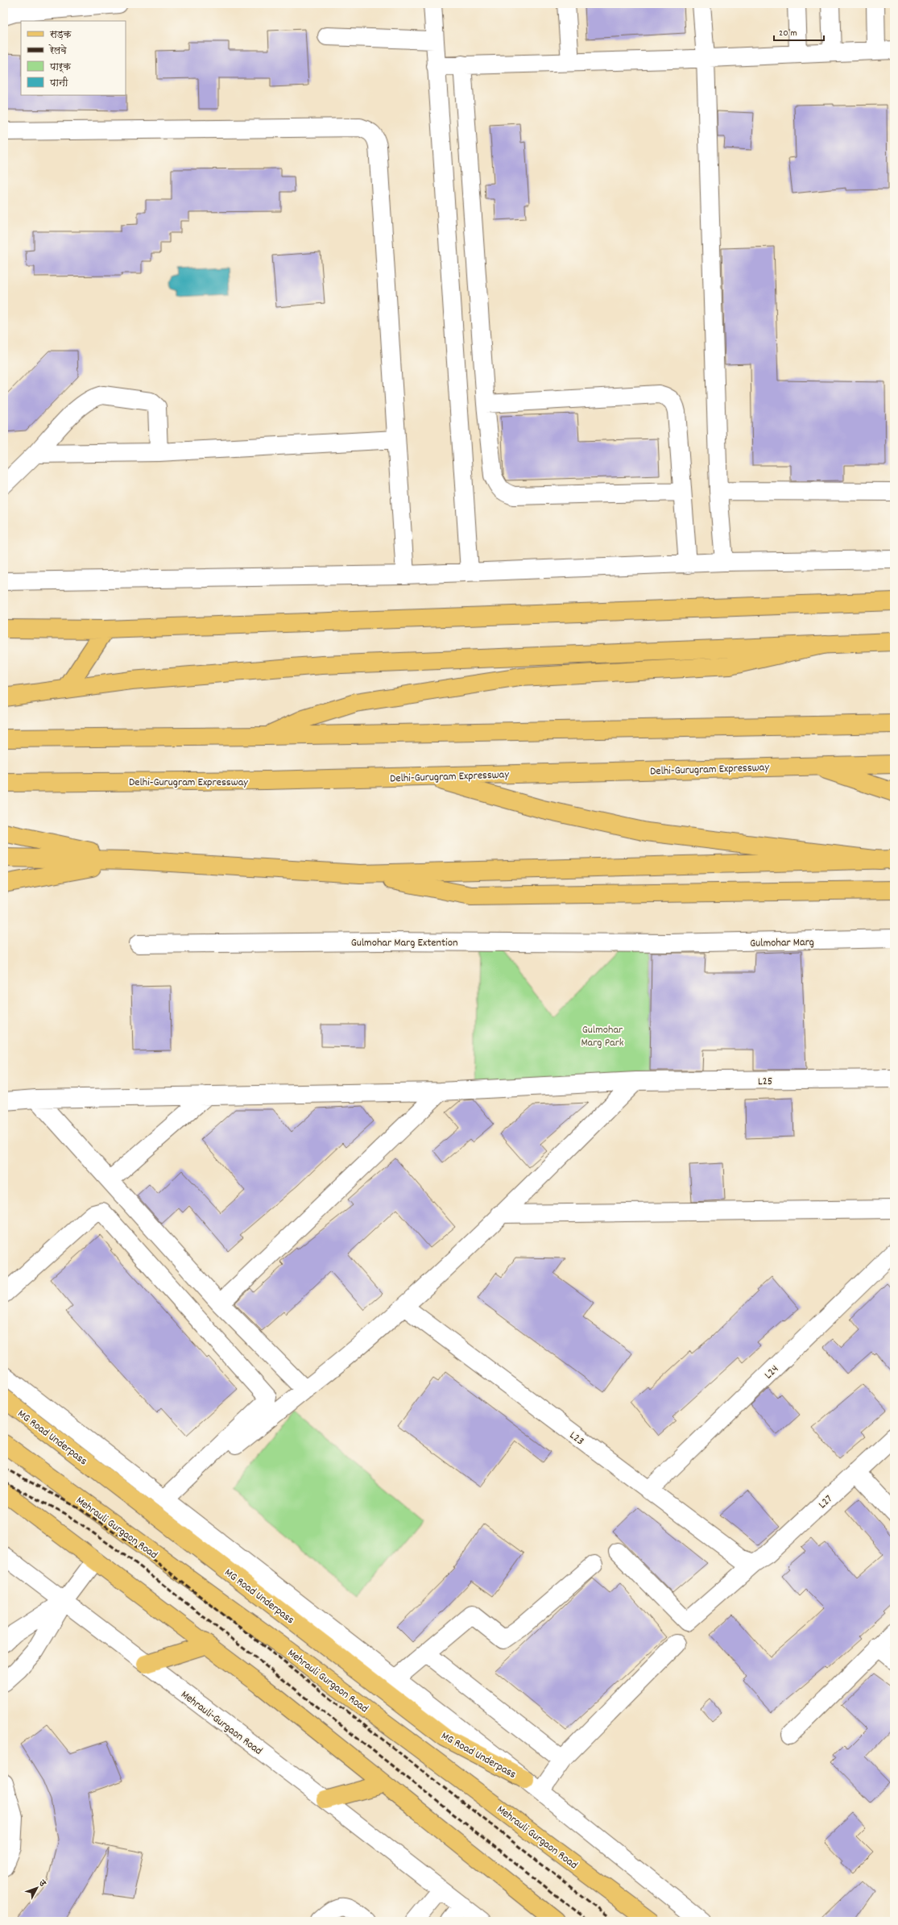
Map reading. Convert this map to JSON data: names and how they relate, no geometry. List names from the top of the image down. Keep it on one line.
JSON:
{"streets":{"main road":["Delhi-Gurugram Expressway","MG Road Underpass","Mehrauli Gurgaon Road"],"street":["Gulmohar Marg Extention","Gulmohar Marg","L25","L24","L23","L27","Mehrauli-Gurgaon Road"]},"crossings":[["Gulmohar Marg Extention","Gulmohar Marg"],["L24","L23"],["L23","L27"]],"parks":["Gulmohar Marg Park"],"legend":["सड़क","रेलवे","पार्क","पानी"],"scale_bar":"20 m","north":"top right"}
